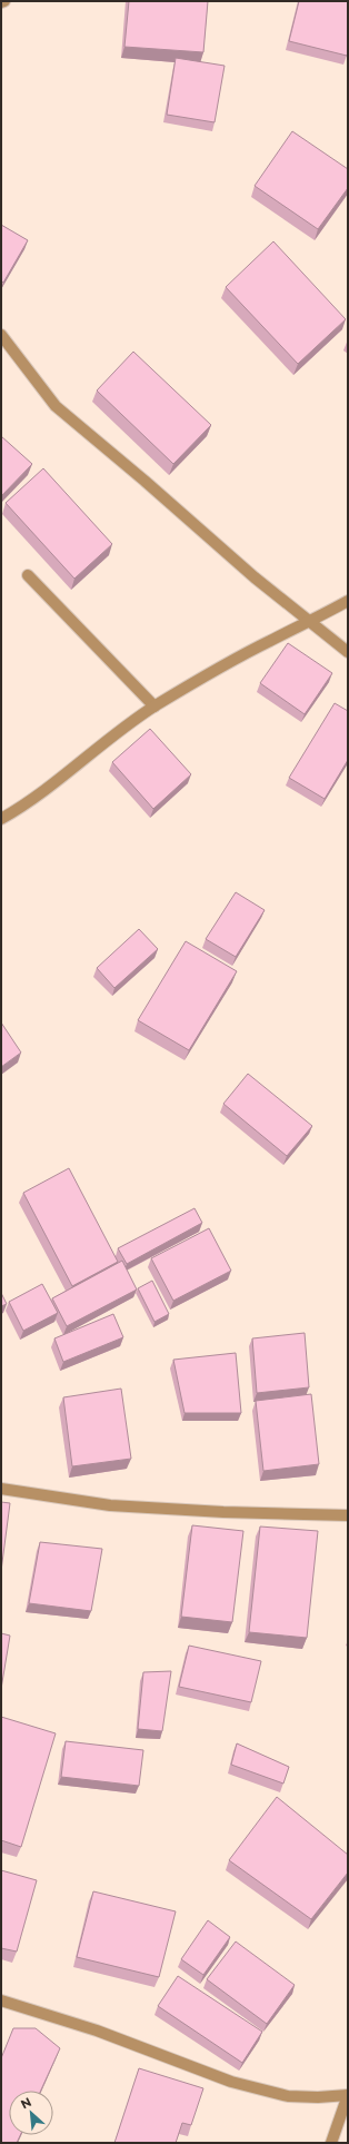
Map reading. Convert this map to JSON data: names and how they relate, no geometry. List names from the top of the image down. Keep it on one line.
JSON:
{"north":"top left"}
